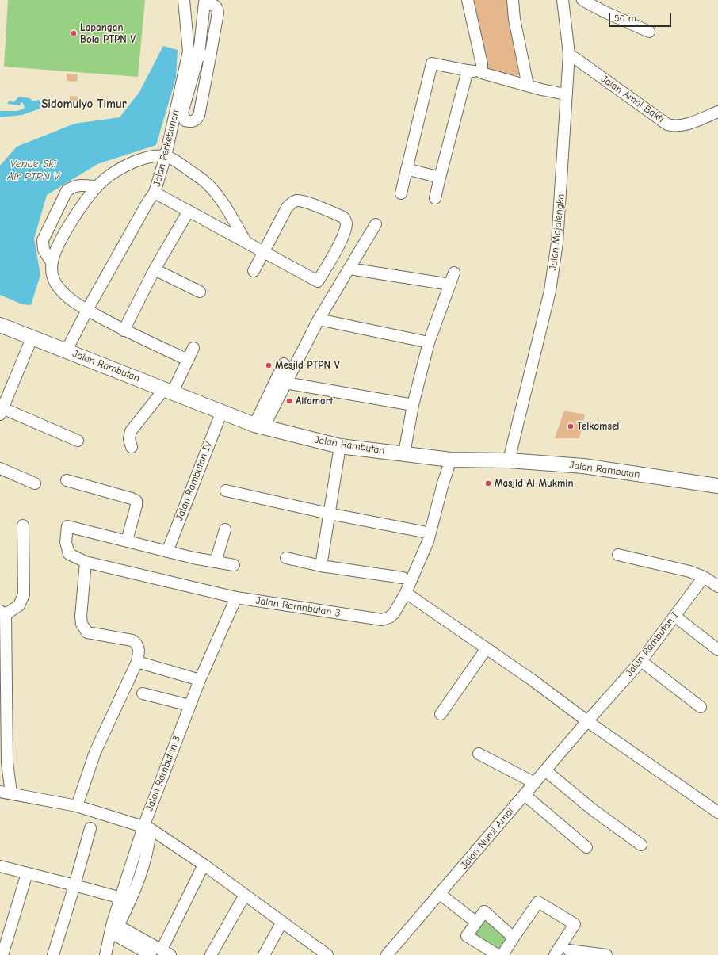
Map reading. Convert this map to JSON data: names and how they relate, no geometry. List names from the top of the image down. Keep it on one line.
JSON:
{"streets":{"main road":["Jalan Rambutan"],"street":["Jalan Amal Bakti","Jalan Perkebunan","Jalan Majalengka","Jalan Rambutan IV","Jalan Ramnbutan 3","Jalan Rambutan I","Jalan Rambutan 3","Jalan Nurul Amal"]},"crossings":[["Jalan Amal Bakti","Jalan Majalengka"],["Jalan Perkebunan","Jalan Rambutan"],["Jalan Majalengka","Jalan Rambutan"],["Jalan Rambutan","Jalan Rambutan IV"],["Jalan Rambutan","Jalan Ramnbutan 3"],["Jalan Ramnbutan 3","Jalan Rambutan 3"],["Jalan Rambutan I","Jalan Nurul Amal"]],"districts":["Sidomulyo Timur"],"water":["Venue Ski Air PTPN V"],"places":["Lapangan Bola PTPN V","Mesjid PTPN V","Alfamart","Telkomsel","Masjid Al Mukmin"],"scale_bar":"50 m"}
